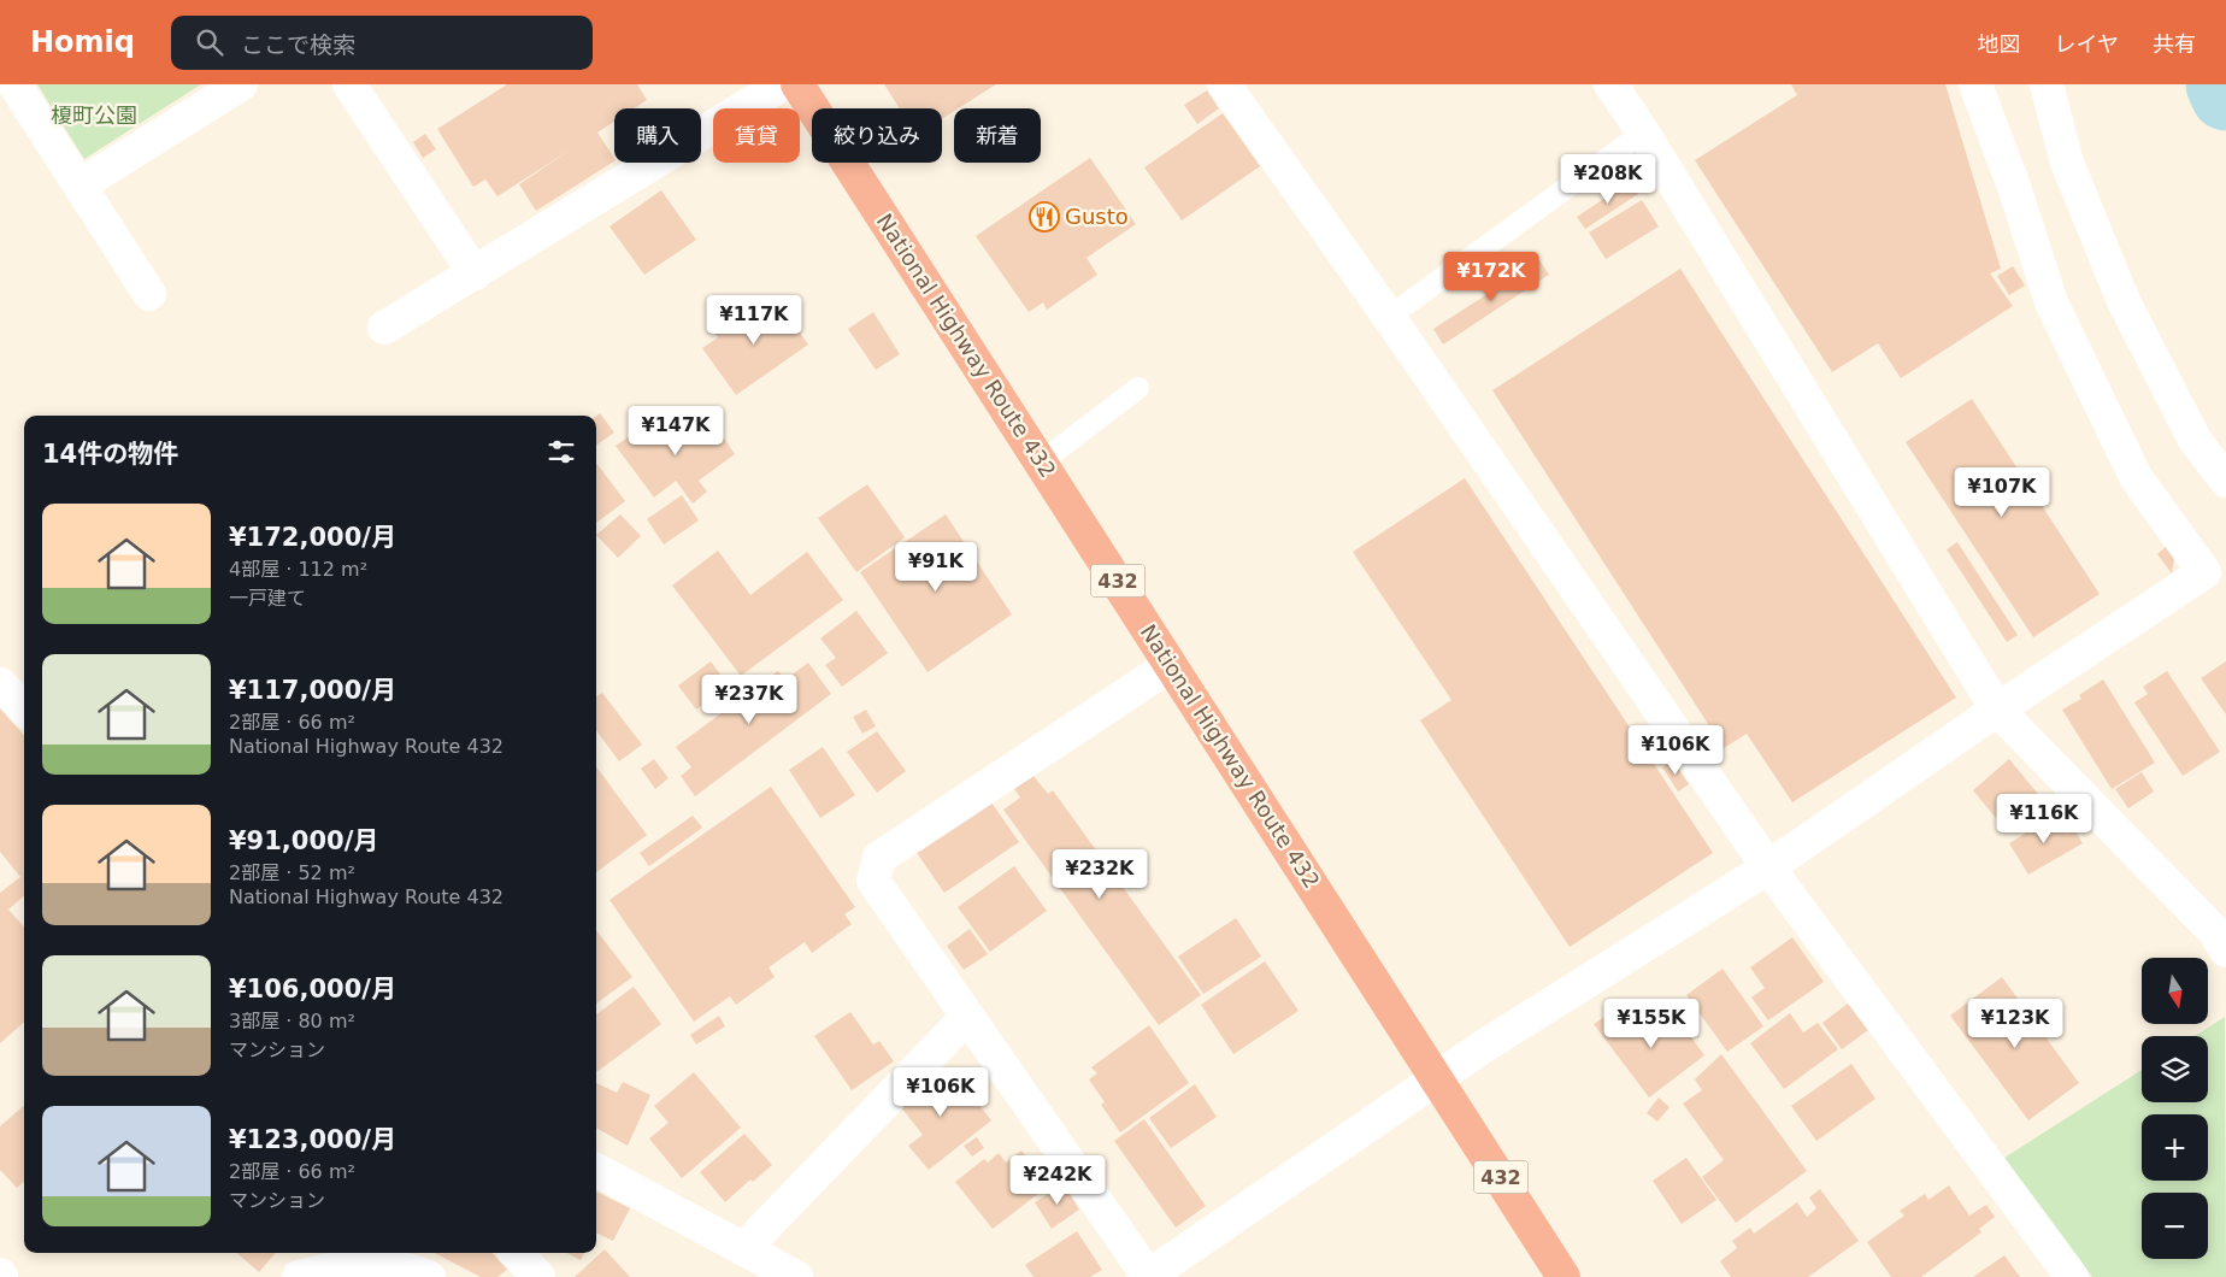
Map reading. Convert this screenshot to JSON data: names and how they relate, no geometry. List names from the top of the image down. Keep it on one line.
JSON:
{"streets":{"highway":["National Highway Route 432","432"]},"parks":["榎町公園"],"places":{"restaurant":["Gusto"]},"north":"bottom","page":{"header":"Homiq","search":"ここで検索","nav":["地図","レイヤ","共有"],"chip":["購入","賃貸","絞り込み","新着"],"price":["¥208K","¥172K","¥117K","¥147K","¥107K","¥91K","¥237K","¥106K","¥116K","¥232K","¥155K","¥123K","¥106K","¥242K"],"heading":"14件の物件","list":[{"name":"¥172,000/月","note":"4部屋 · 112 m² · 一戸建て"},{"name":"¥117,000/月","note":"2部屋 · 66 m² · National Highway Route 432"},{"name":"¥91,000/月","note":"2部屋 · 52 m² · National Highway Route 432"},{"name":"¥106,000/月","note":"3部屋 · 80 m² · マンション"},{"name":"¥123,000/月","note":"2部屋 · 66 m² · マンション"}],"map_buttons":["+","−"]}}
